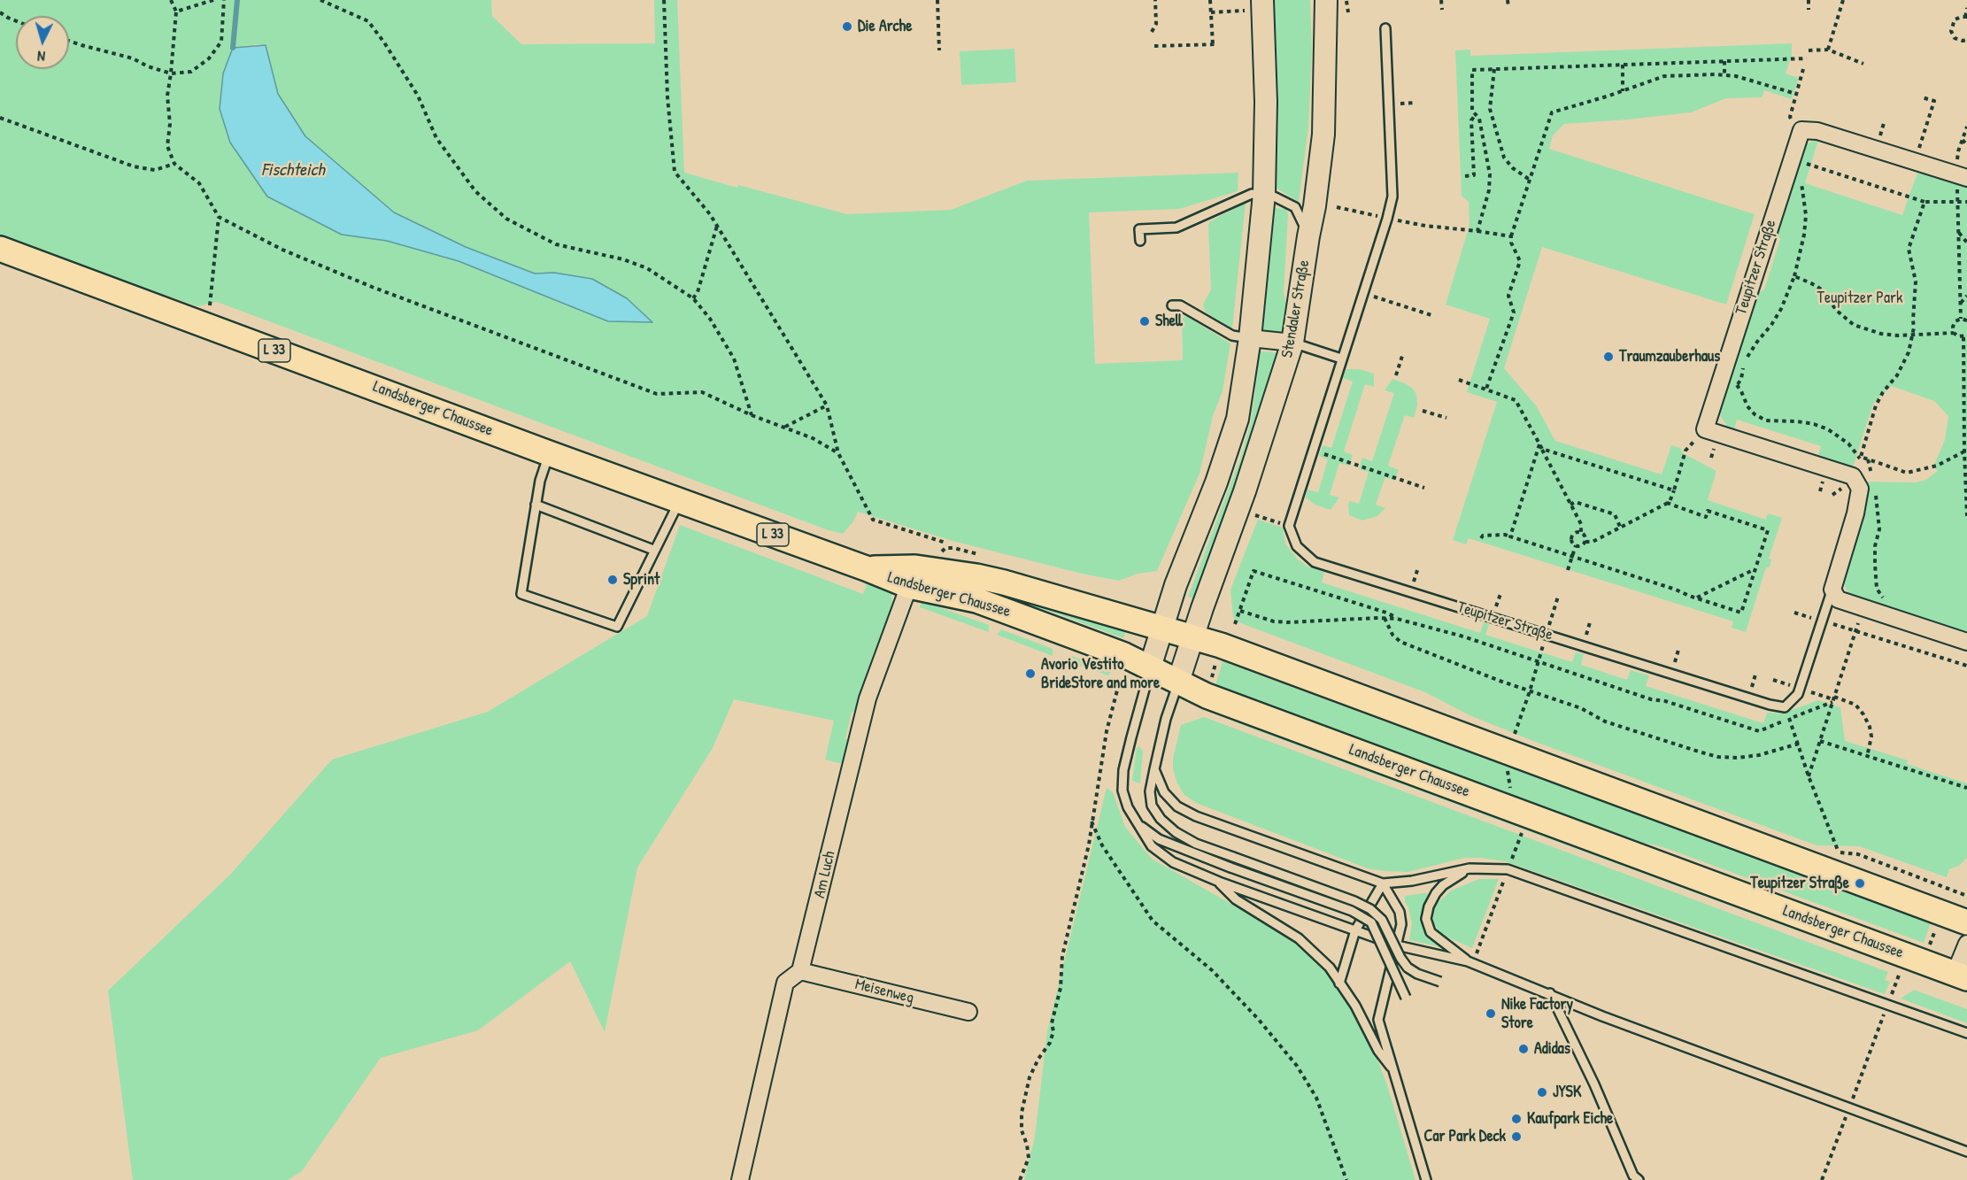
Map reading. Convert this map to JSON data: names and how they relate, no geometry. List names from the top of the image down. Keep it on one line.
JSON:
{"streets":{"main road":["Stendaler Straße","L 33","Landsberger Chaussee"],"street":["Teupitzer Straße","Am Luch","Meisenweg"]},"crossings":[["Stendaler Straße","Landsberger Chaussee"],["Landsberger Chaussee","Am Luch"],["Am Luch","Meisenweg"]],"water":["Fischteich"],"parks":["Teupitzer Park"],"places":["Die Arche","Shell","Traumzauberhaus","Sprint","Avorio Vestito BrideStore and more","Teupitzer Straße","Nike Factory Store","Adidas","JYSK","Kaufpark Eiche","Car Park Deck"],"north":"bottom"}
